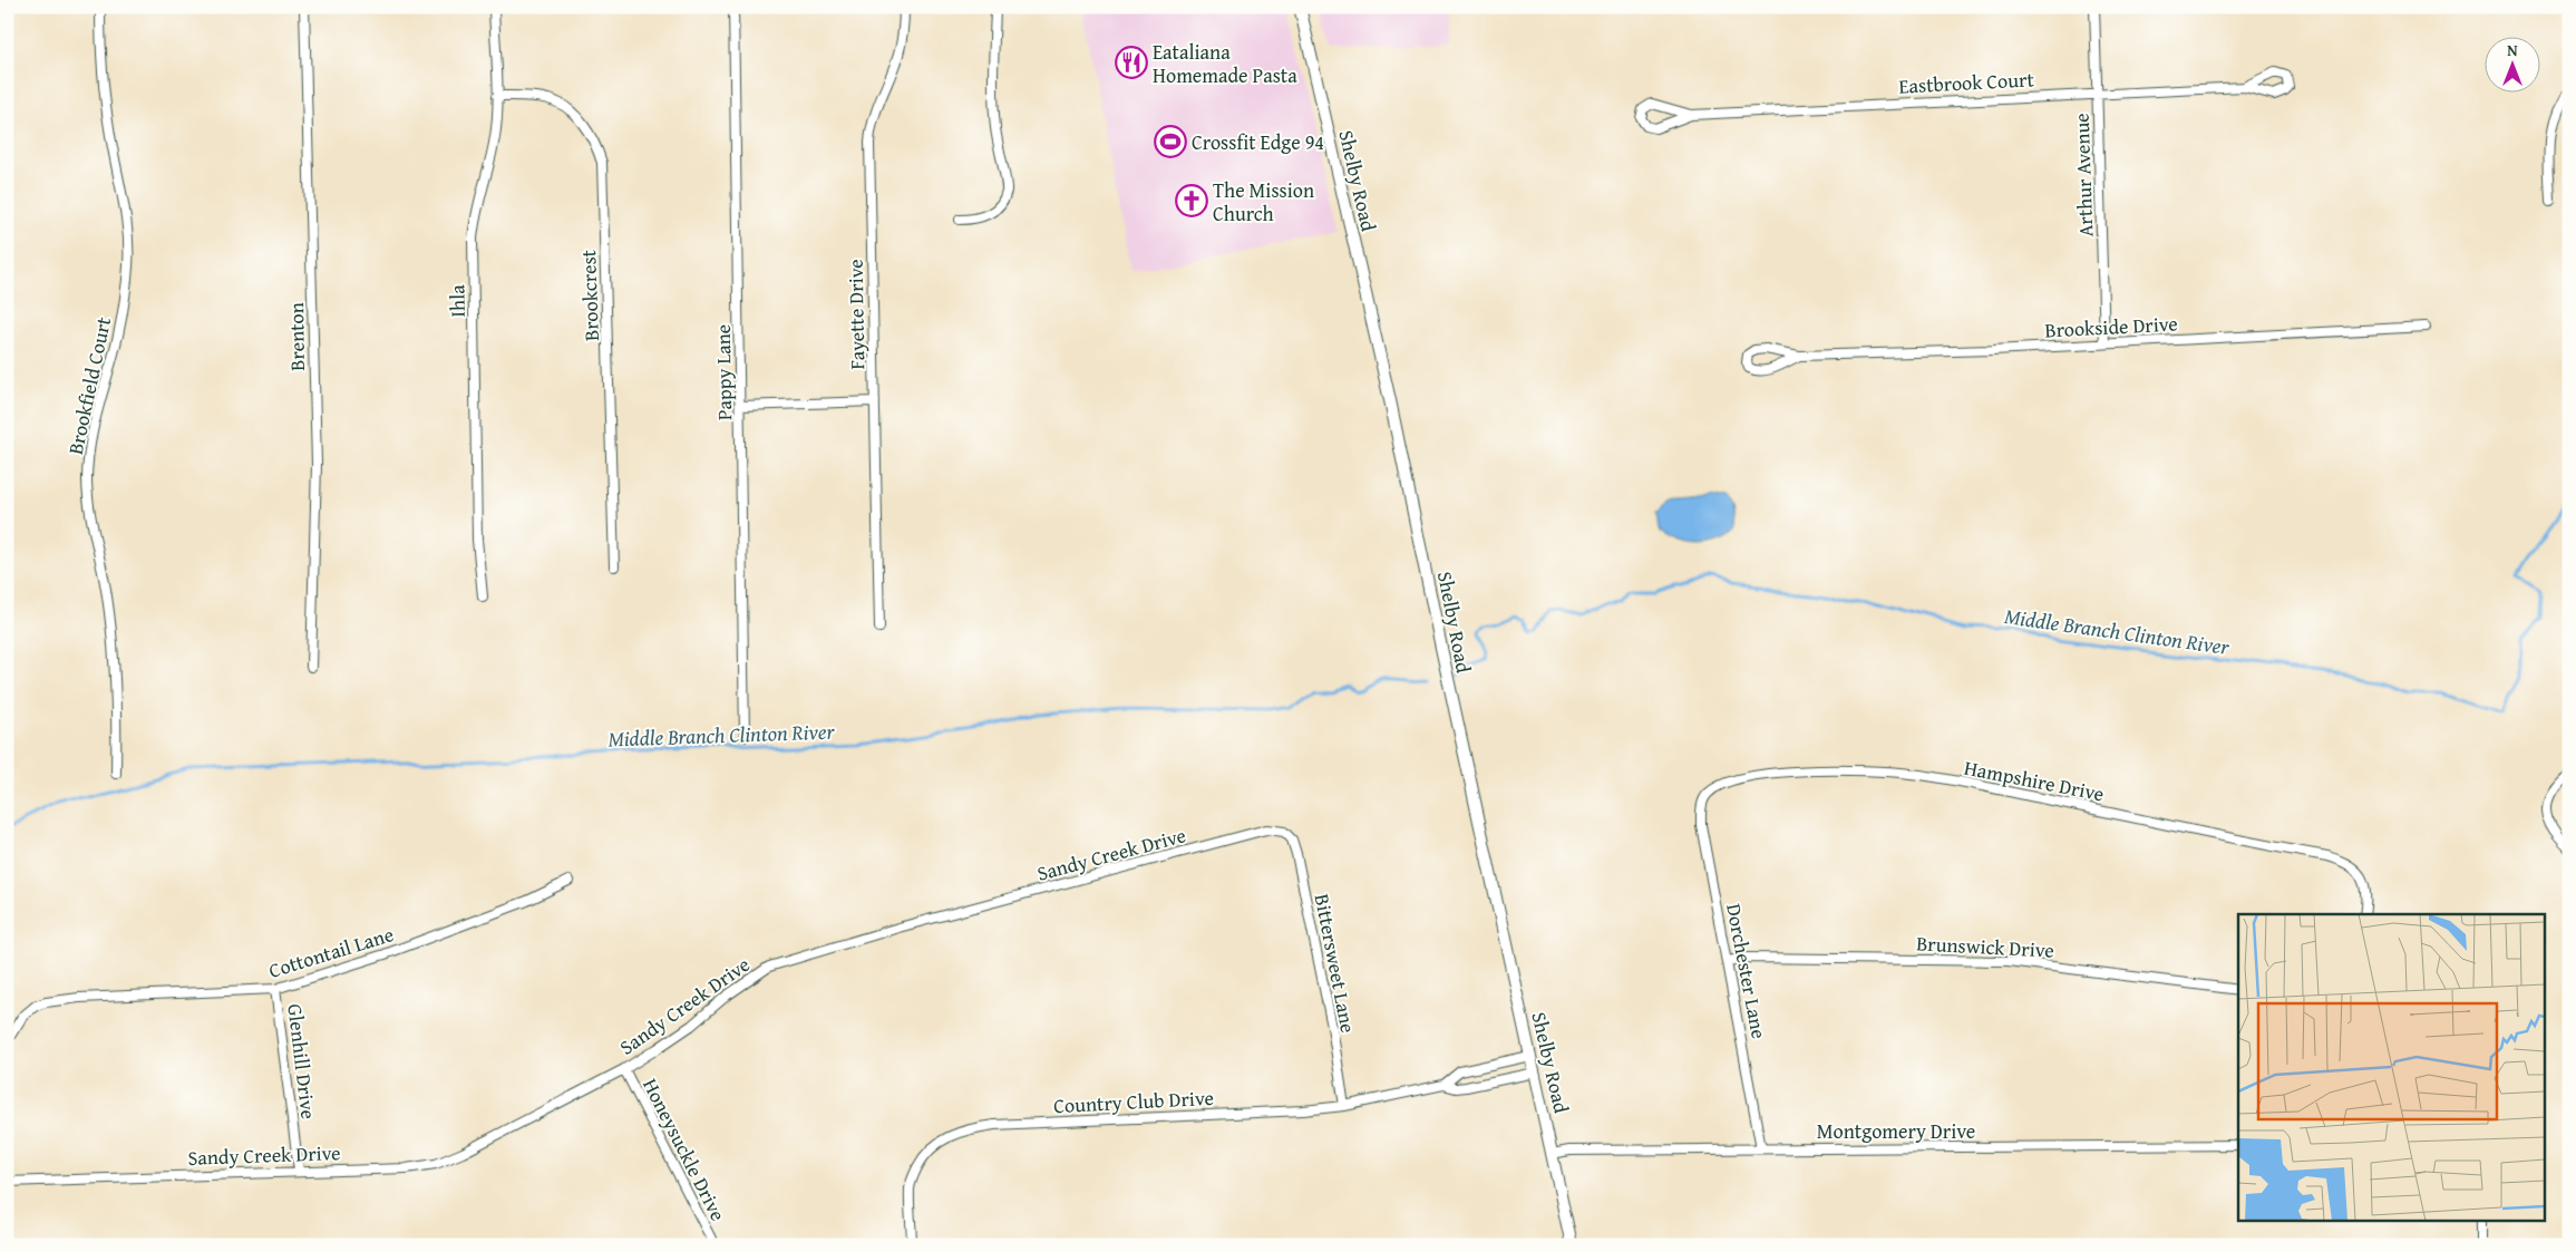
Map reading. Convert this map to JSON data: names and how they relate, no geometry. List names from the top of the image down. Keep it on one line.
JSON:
{"streets":{"street":["Eastbrook Court","Arthur Avenue","Shelby Road","Brookcrest","Ihla","Fayette Drive","Brookside Drive","Brenton","Pappy Lane","Brookfield Court","Hampshire Drive","Sandy Creek Drive","Brunswick Drive","Cottontail Lane","Bittersweet Lane","Dorchester Lane","Glenhill Drive","Country Club Drive","Montgomery Drive","Honeysuckle Drive"]},"crossings":[["Eastbrook Court","Arthur Avenue"],["Arthur Avenue","Brookside Drive"],["Shelby Road","Country Club Drive"],["Shelby Road","Montgomery Drive"],["Brookcrest","Ihla"],["Hampshire Drive","Dorchester Lane"],["Sandy Creek Drive","Bittersweet Lane"],["Sandy Creek Drive","Glenhill Drive"],["Sandy Creek Drive","Honeysuckle Drive"],["Brunswick Drive","Dorchester Lane"],["Cottontail Lane","Glenhill Drive"],["Bittersweet Lane","Country Club Drive"],["Dorchester Lane","Montgomery Drive"]],"water":["Middle Branch Clinton River"],"places":{"restaurant":["Eataliana Homemade Pasta"],"sports":["Crossfit Edge 94"],"church":["The Mission Church"]},"north":"top"}
